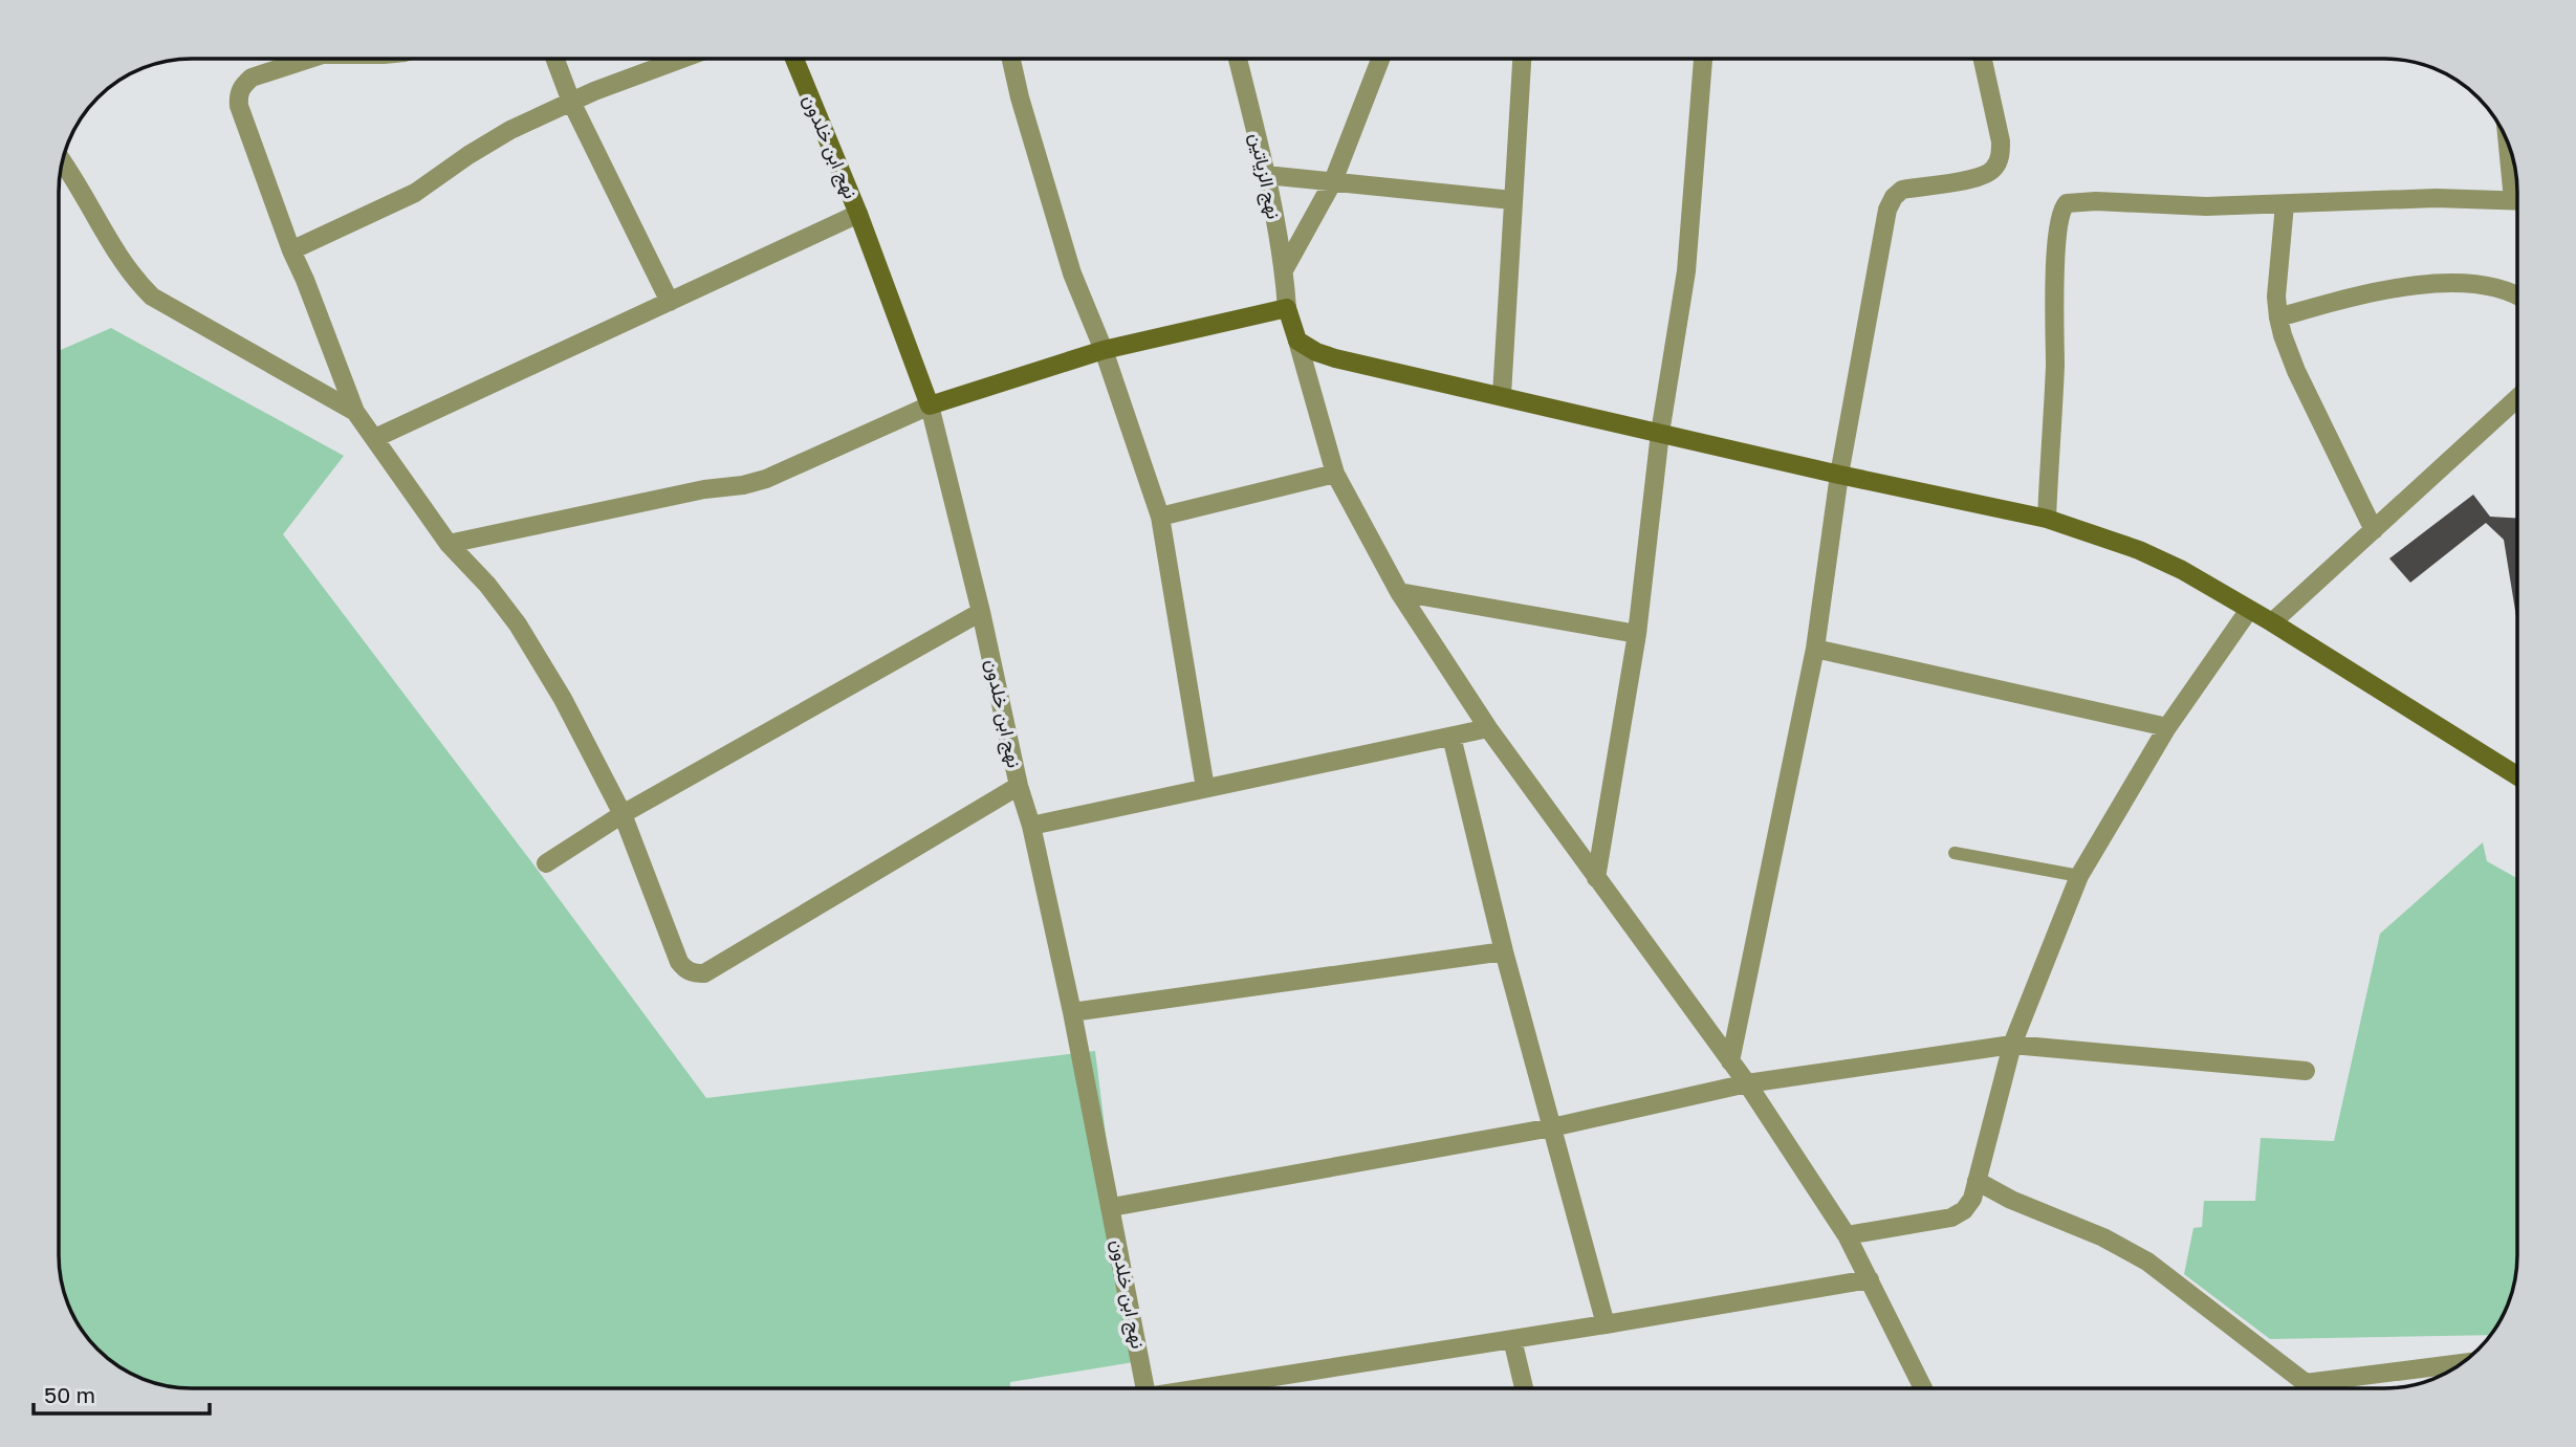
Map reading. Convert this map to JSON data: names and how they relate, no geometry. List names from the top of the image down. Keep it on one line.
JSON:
{"streets":{"street":["نهج ابن خلدون","نهج الزياتين"]},"scale_bar":"50 m"}
